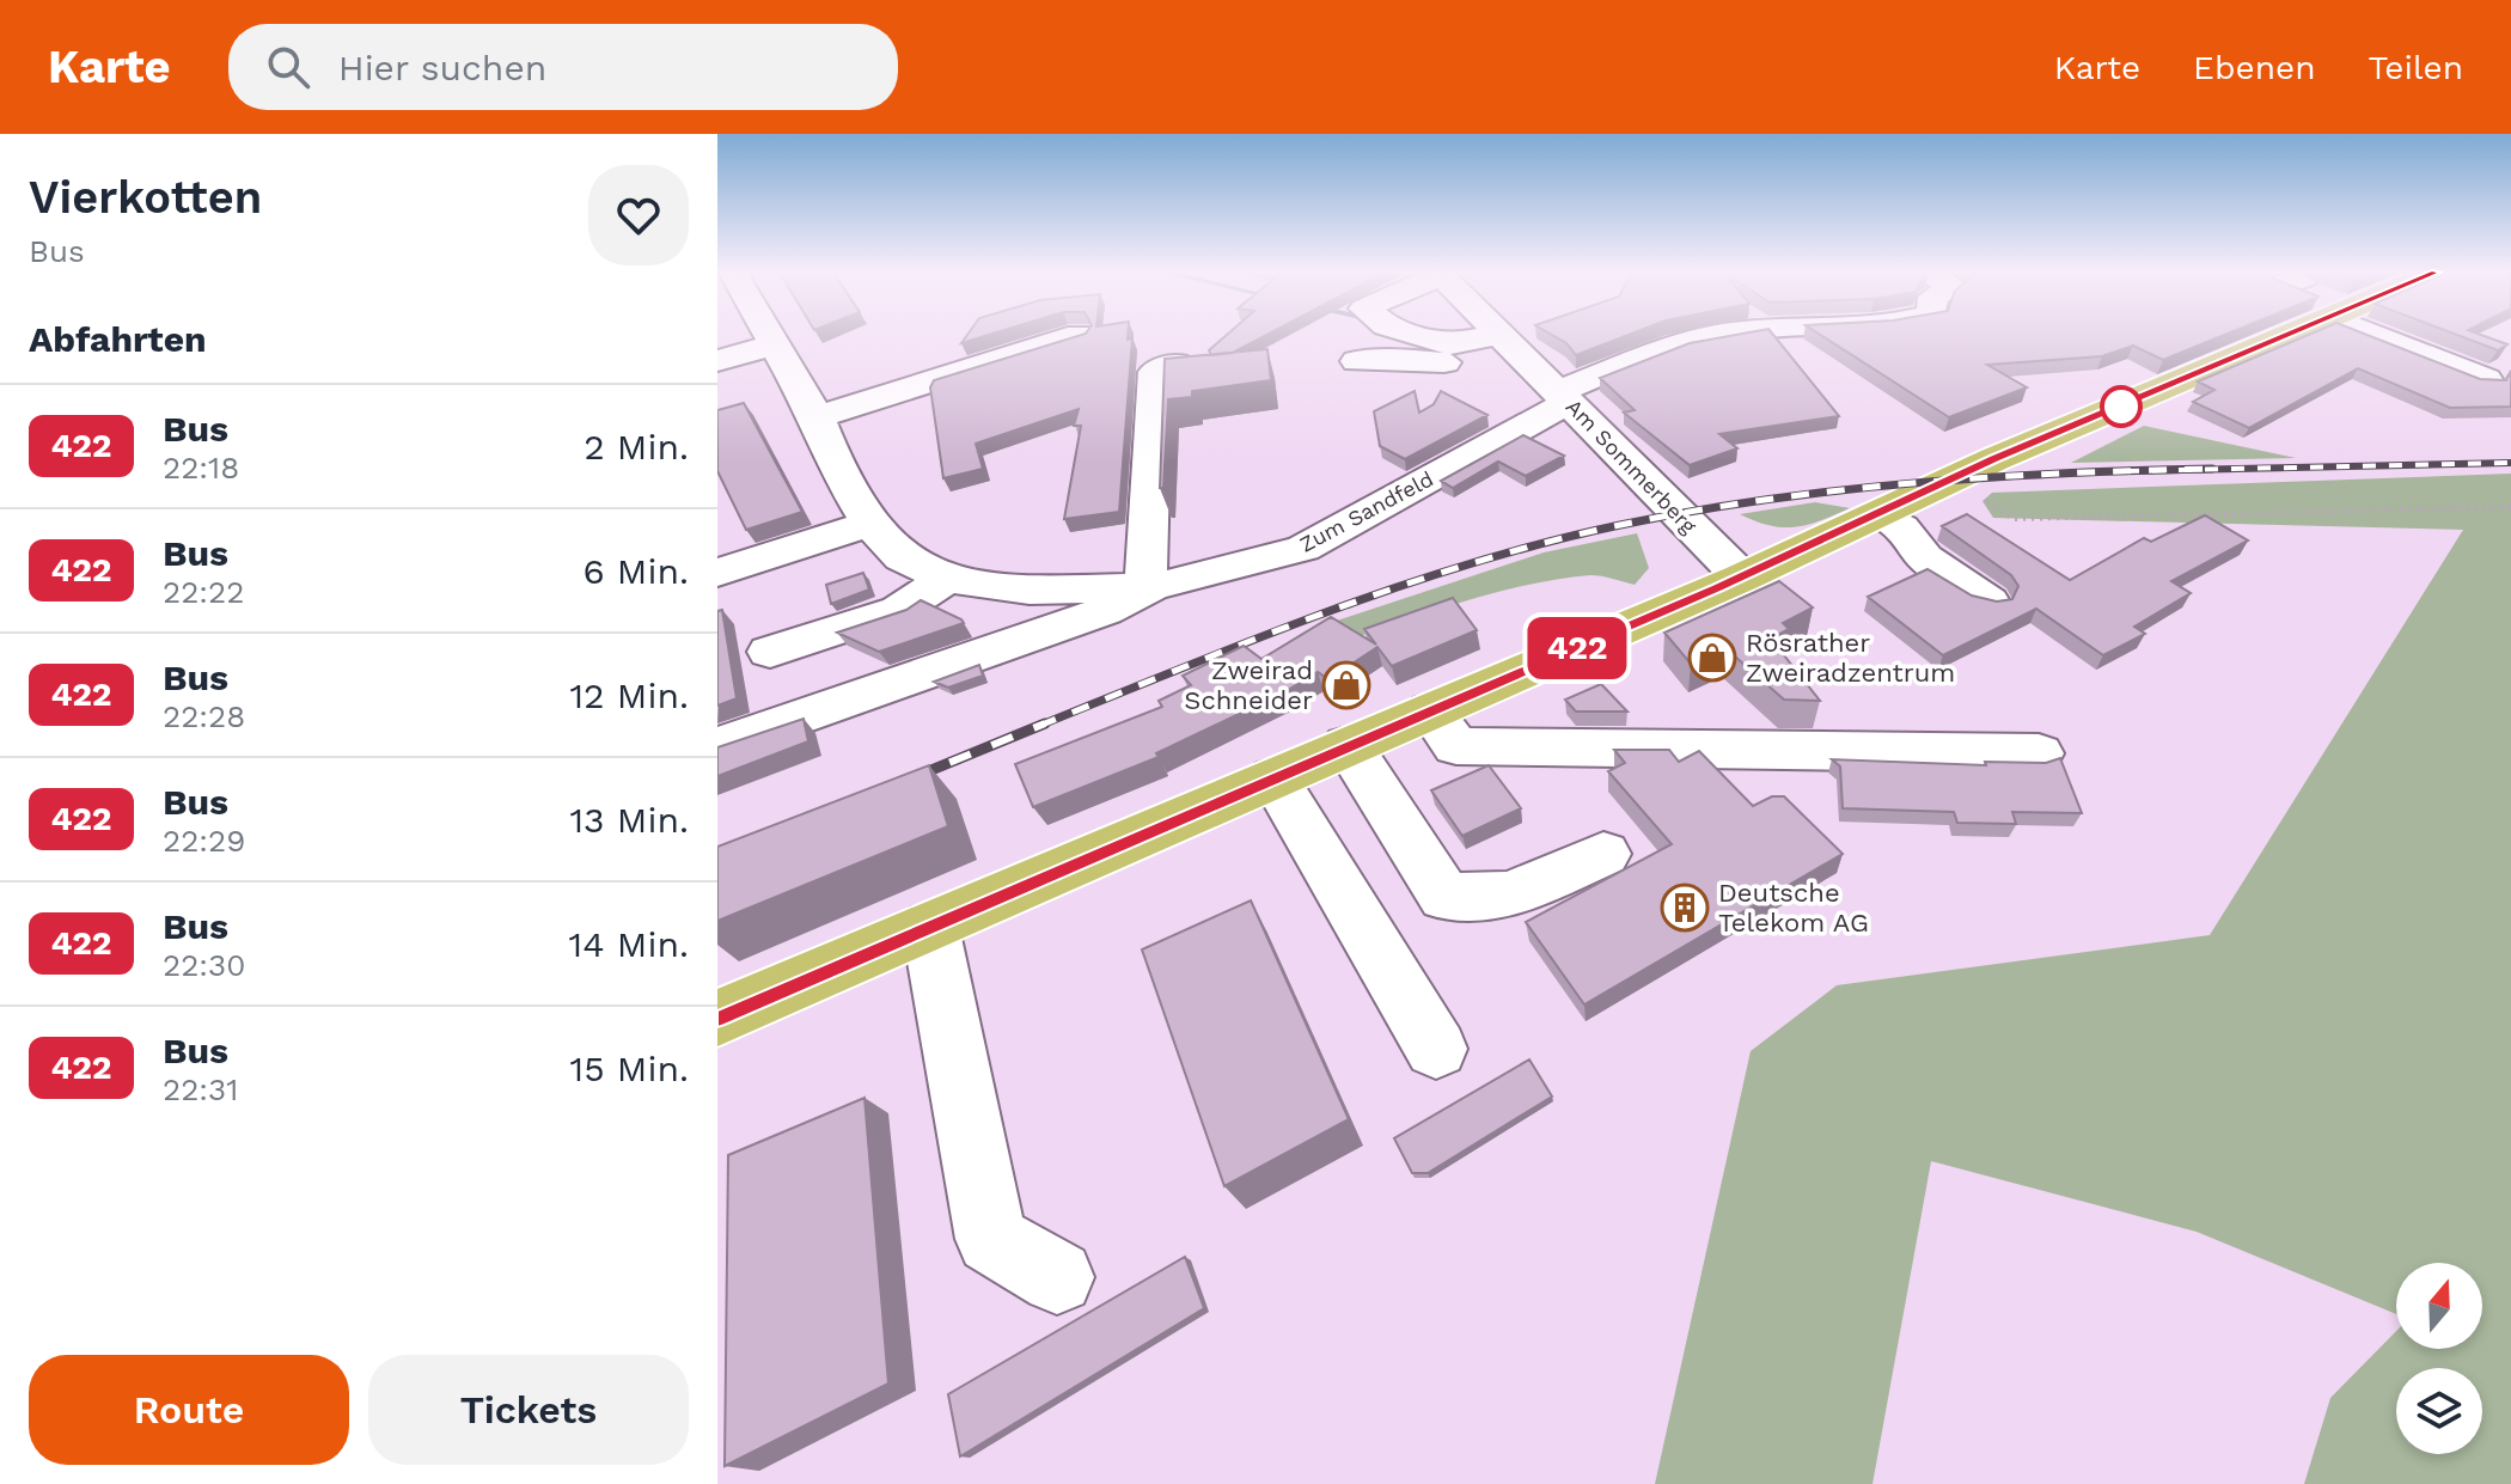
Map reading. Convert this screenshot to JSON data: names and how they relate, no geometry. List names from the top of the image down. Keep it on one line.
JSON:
{"streets":{"street":["Am Sommerberg","Zum Sandfeld"]},"crossings":[["Am Sommerberg","Zum Sandfeld"]],"places":{"shop":["Rösrather Zweiradzentrum","Zweirad Schneider"],"building":["Deutsche Telekom AG"]},"lines":["bus line 422"],"north":"top","page":{"header":"Karte","search":"Hier suchen","nav":["Karte","Ebenen","Teilen"],"heading":[["Vierkotten","Bus"],"Abfahrten"],"on_map":"422","list":[{"mark":"422","name":"Bus","note":"22:18","value":"2 Min."},{"mark":"422","name":"Bus","note":"22:22","value":"6 Min."},{"mark":"422","name":"Bus","note":"22:28","value":"12 Min."},{"mark":"422","name":"Bus","note":"22:29","value":"13 Min."},{"mark":"422","name":"Bus","note":"22:30","value":"14 Min."},{"mark":"422","name":"Bus","note":"22:31","value":"15 Min."}],"buttons":["Route","Tickets"]}}
